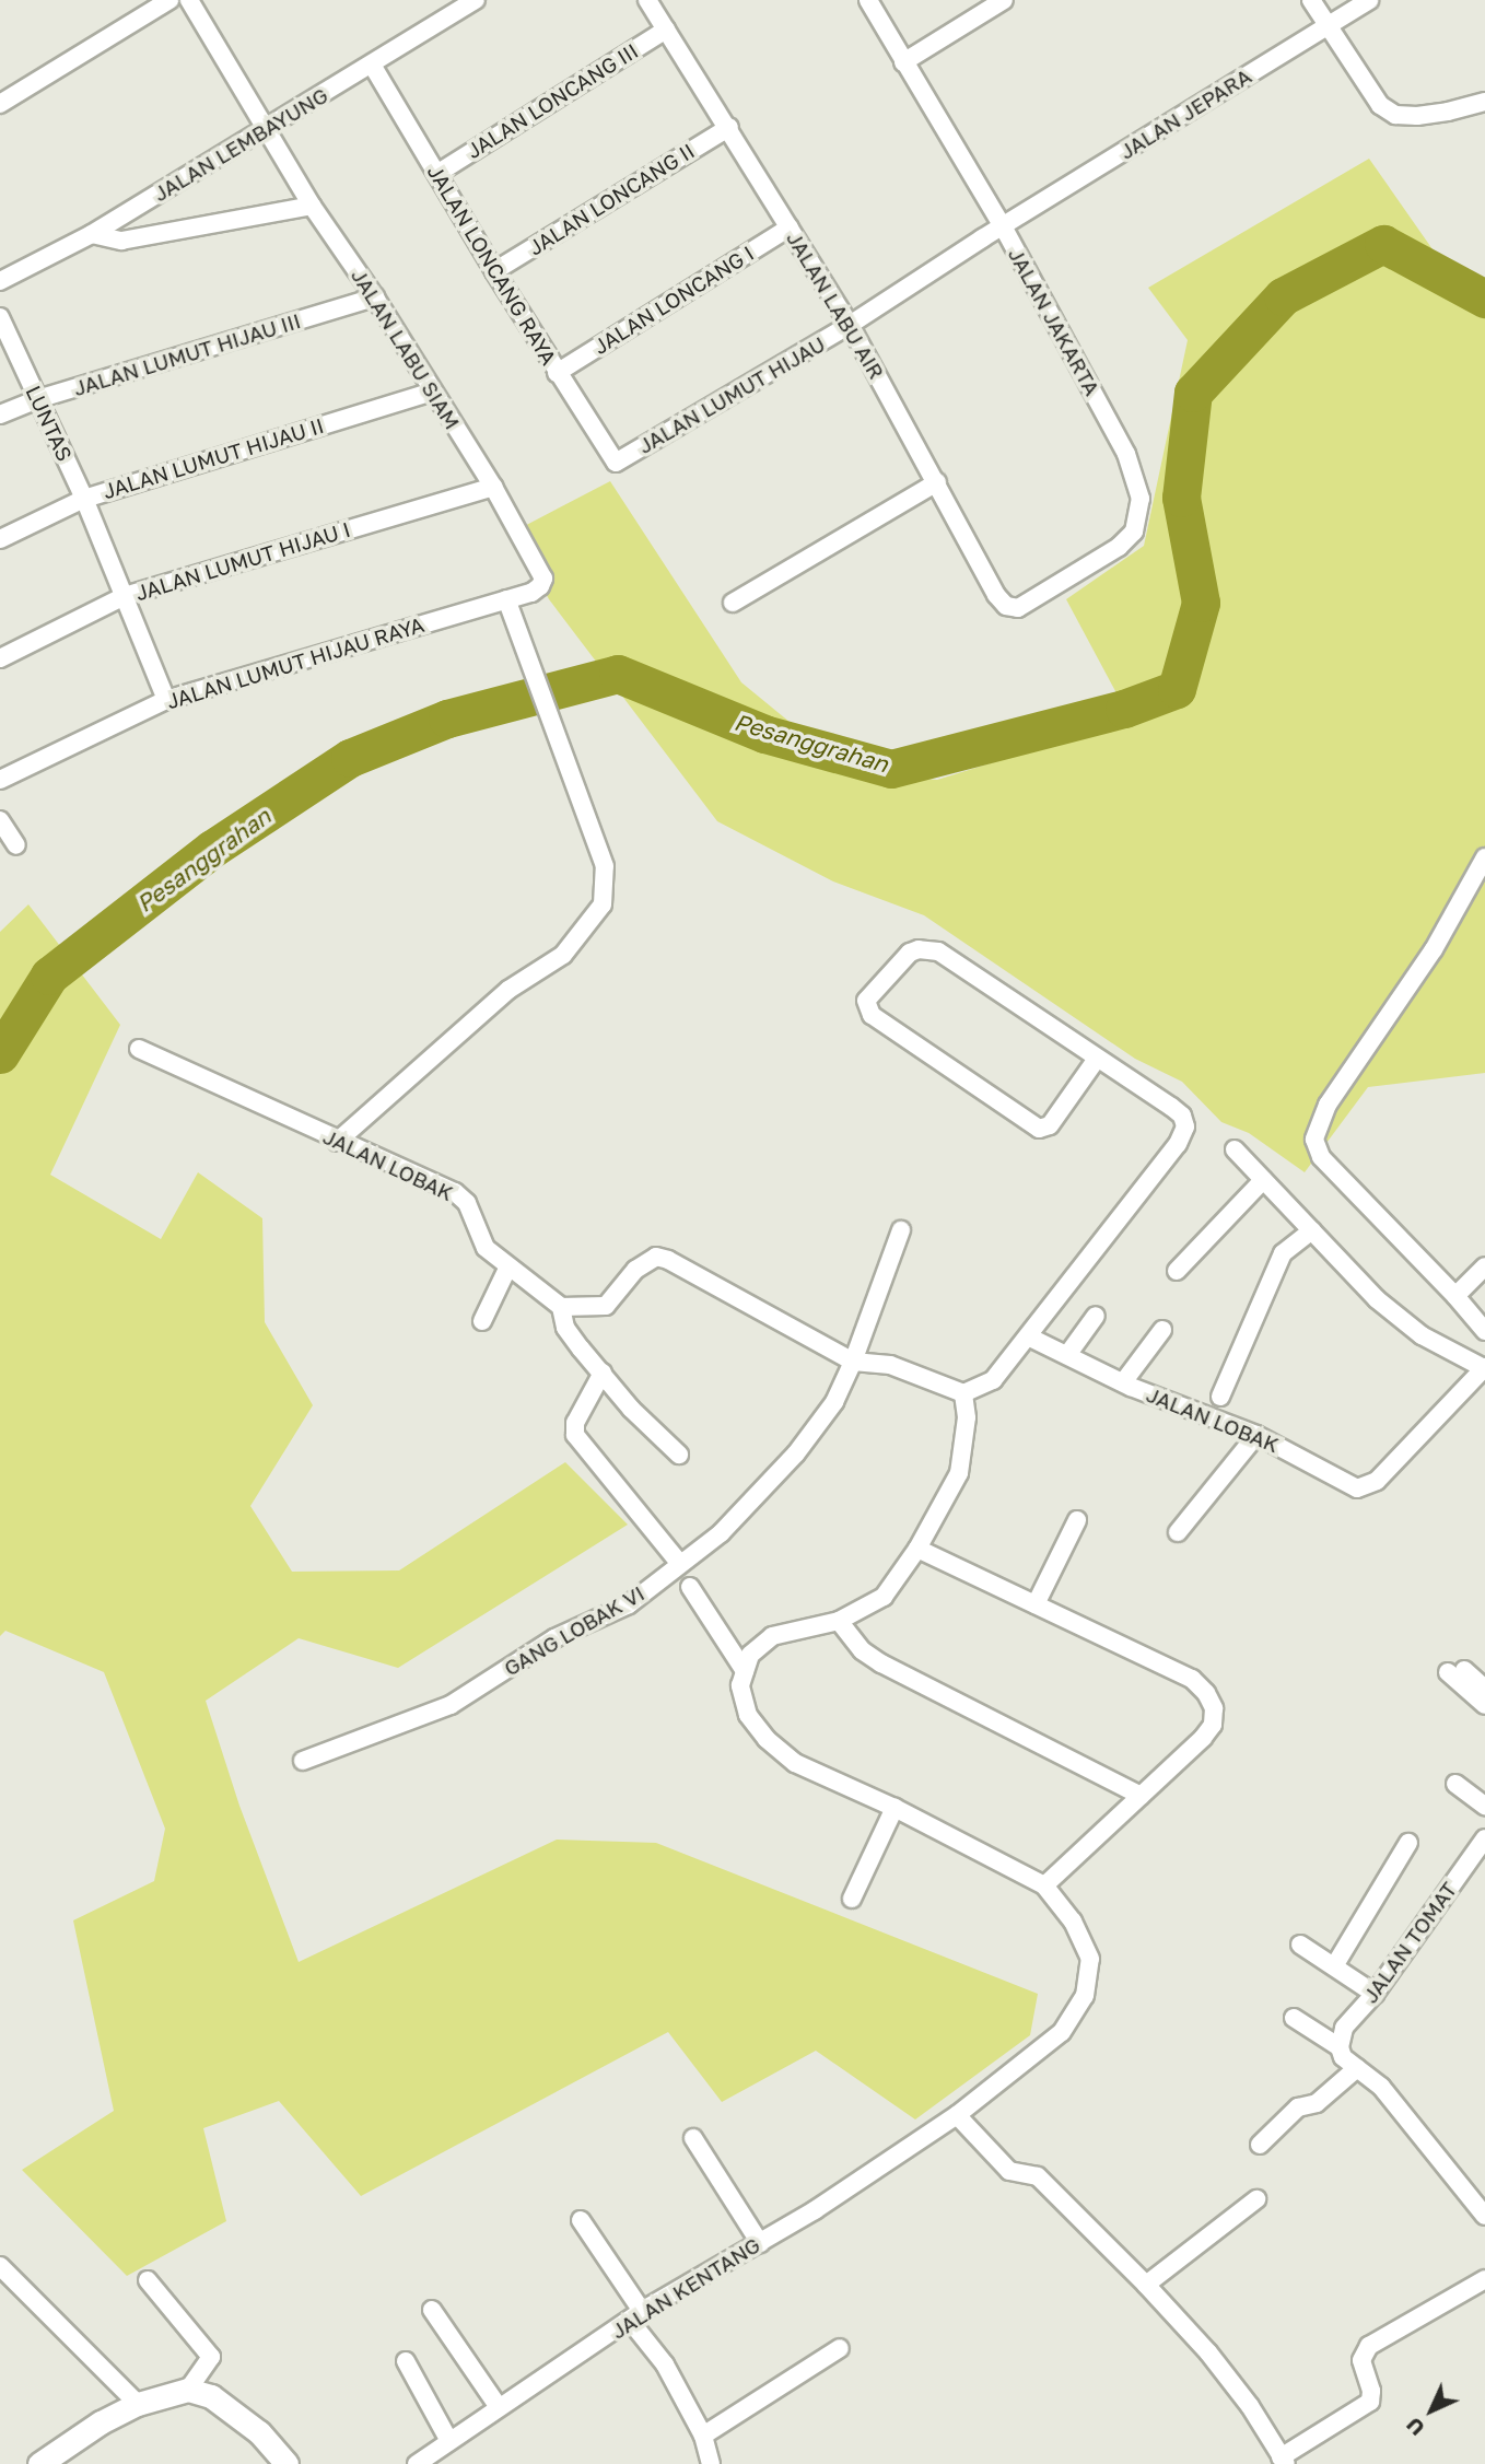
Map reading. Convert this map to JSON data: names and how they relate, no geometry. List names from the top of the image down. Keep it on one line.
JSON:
{"streets":{"street":["JALAN LONCANG III","JALAN JEPARA","JALAN LEMBAYUNG","JALAN LONCANG II","JALAN LONCANG RAYA","JALAN LONCANG I","JALAN LABU AIR","JALAN JAKARTA","JALAN LABU SIAM","JALAN LUMUT HIJAU III","JALAN LUMUT HIJAU","LUNTAS","JALAN LUMUT HIJAU II","JALAN LUMUT HIJAU I","JALAN LUMUT HIJAU RAYA","JALAN LOBAK","GANG LOBAK VI","JALAN TOMAT","JALAN KENTANG"]},"crossings":[["JALAN LONCANG III","JALAN LONCANG RAYA"],["JALAN LONCANG III","JALAN LABU AIR"],["JALAN JEPARA","JALAN JAKARTA"],["JALAN JEPARA","JALAN LUMUT HIJAU"],["JALAN LEMBAYUNG","JALAN LONCANG RAYA"],["JALAN LEMBAYUNG","JALAN LABU SIAM"],["JALAN LONCANG II","JALAN LONCANG RAYA"],["JALAN LONCANG II","JALAN LABU AIR"],["JALAN LONCANG RAYA","JALAN LONCANG I"],["JALAN LONCANG RAYA","JALAN LUMUT HIJAU"],["JALAN LONCANG I","JALAN LABU AIR"],["JALAN LABU AIR","JALAN JAKARTA"],["JALAN LABU AIR","JALAN LUMUT HIJAU"],["JALAN JAKARTA","JALAN LUMUT HIJAU"],["JALAN LABU SIAM","JALAN LUMUT HIJAU III"],["JALAN LABU SIAM","JALAN LUMUT HIJAU II"],["JALAN LABU SIAM","JALAN LUMUT HIJAU I"],["JALAN LABU SIAM","JALAN LUMUT HIJAU RAYA"],["JALAN LUMUT HIJAU III","LUNTAS"],["LUNTAS","JALAN LUMUT HIJAU II"],["LUNTAS","JALAN LUMUT HIJAU I"],["LUNTAS","JALAN LUMUT HIJAU RAYA"]],"water":["Pesanggrahan"],"north":"bottom left"}
